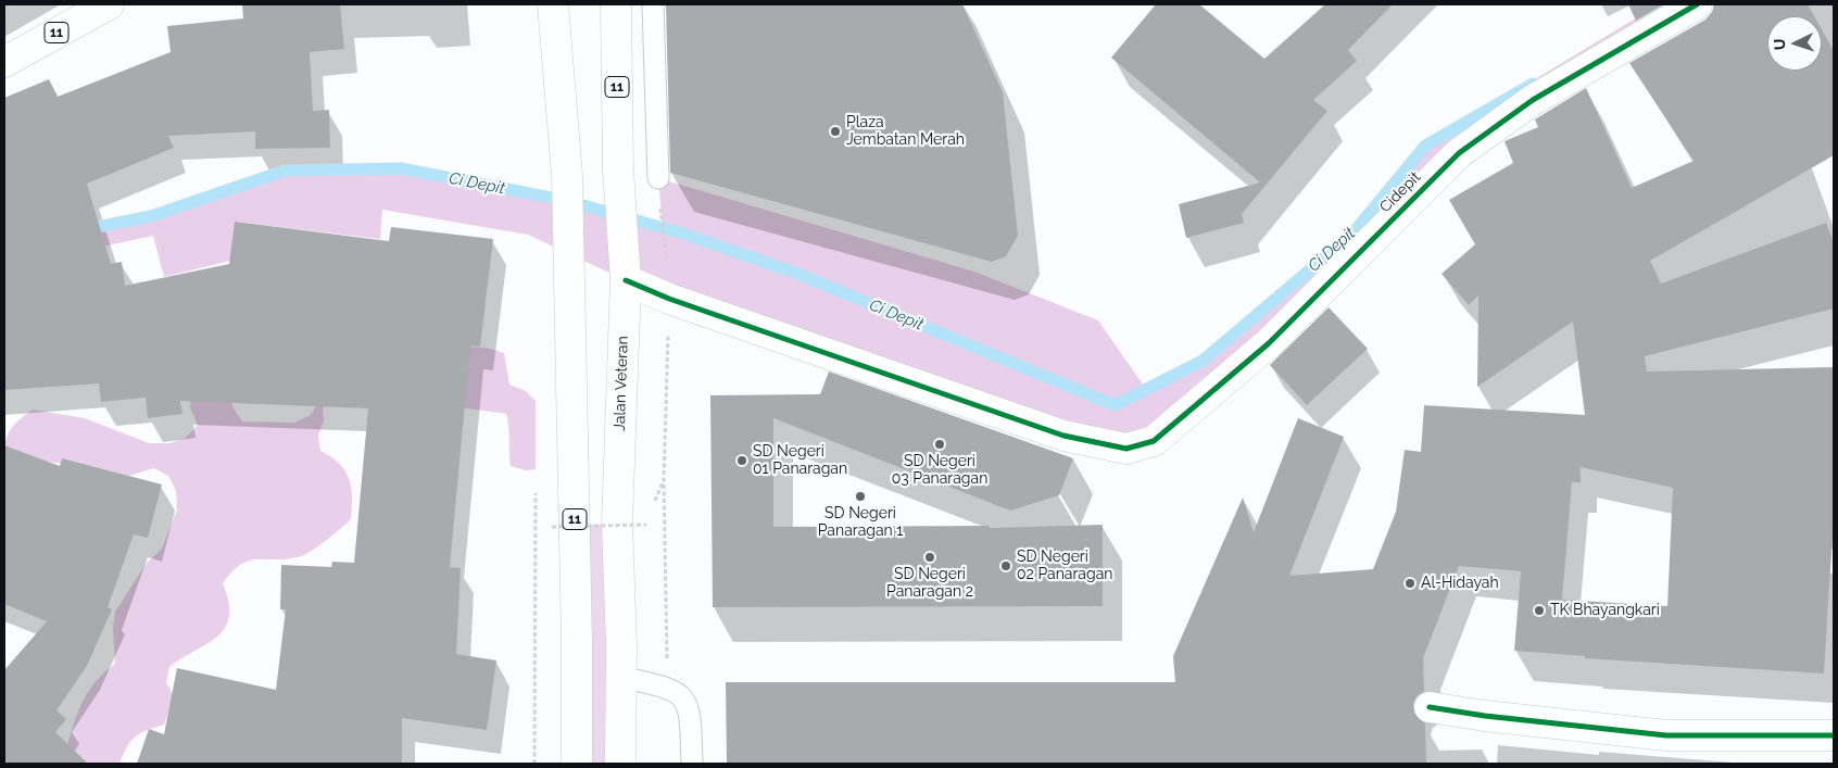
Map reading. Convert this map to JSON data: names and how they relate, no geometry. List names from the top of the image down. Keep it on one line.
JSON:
{"streets":{"main road":["11","Cidepit","Jalan Veteran"]},"water":["Ci Depit"],"places":["Plaza Jembatan Merah","SD Negeri 03 Panaragan","SD Negeri 01 Panaragan","SD Negeri Panaragan 1","SD Negeri Panaragan 2","SD Negeri 02 Panaragan","Al-Hidayah","TK Bhayangkari"],"north":"left"}
